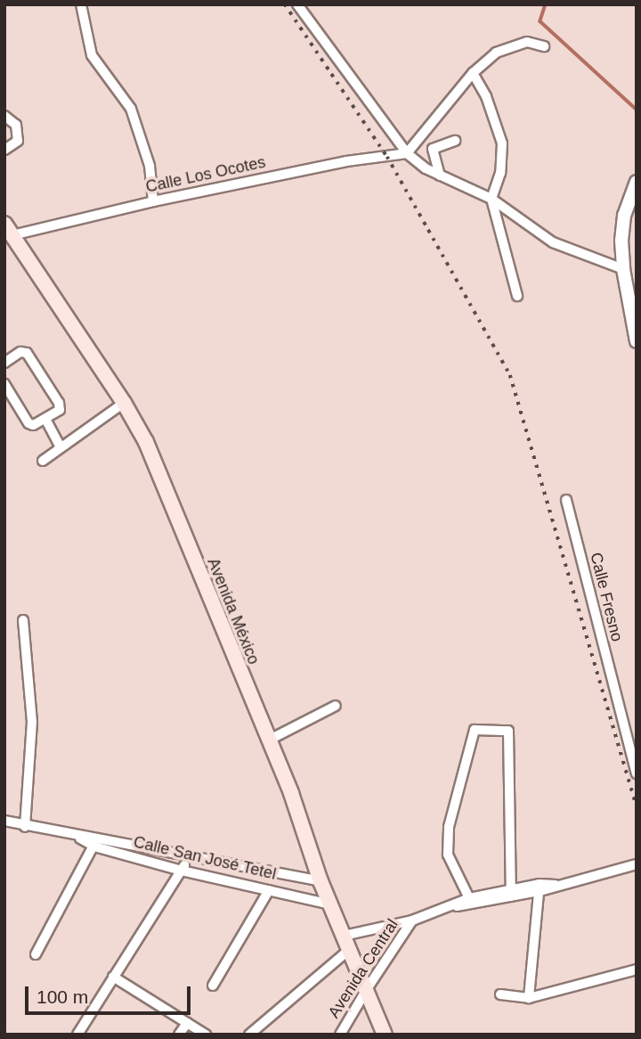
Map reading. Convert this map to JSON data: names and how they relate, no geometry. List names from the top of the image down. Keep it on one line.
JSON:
{"streets":{"main road":["Avenida México"],"street":["Calle Los Ocotes","Calle Fresno","Calle San José Tetel","Avenida Central"]},"crossings":[["Calle Los Ocotes","Avenida México"],["Avenida México","Calle San José Tetel"],["Avenida México","Avenida Central"]],"scale_bar":"100 m"}
